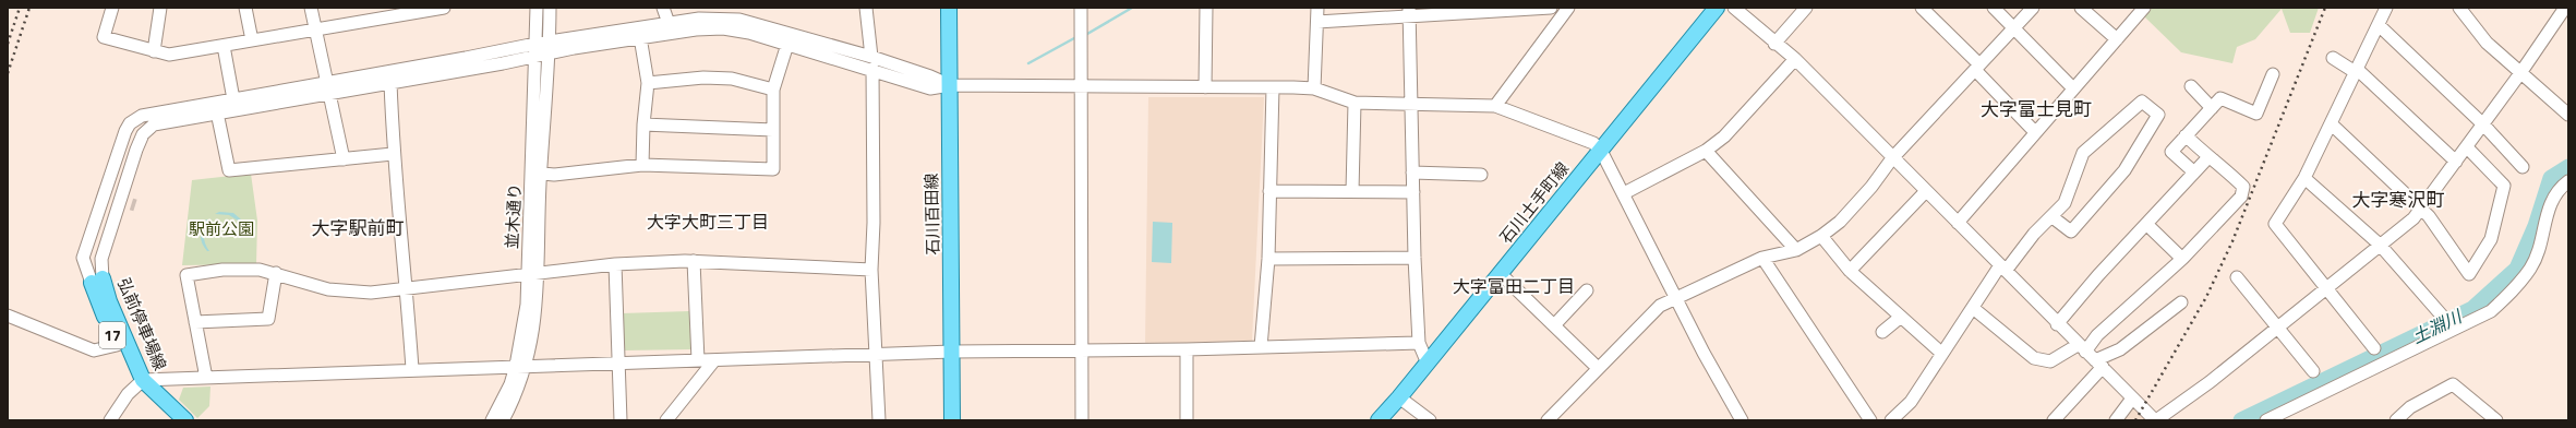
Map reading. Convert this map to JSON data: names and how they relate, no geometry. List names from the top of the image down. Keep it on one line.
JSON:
{"streets":{"main road":["石川土手町線","石川百田線","弘前停車場線","17"],"street":["並木通り"]},"districts":["大字富士見町","大字寒沢町","大字大町三丁目","大字駅前町","大字富田二丁目"],"water":["土淵川"],"parks":["駅前公園"]}
